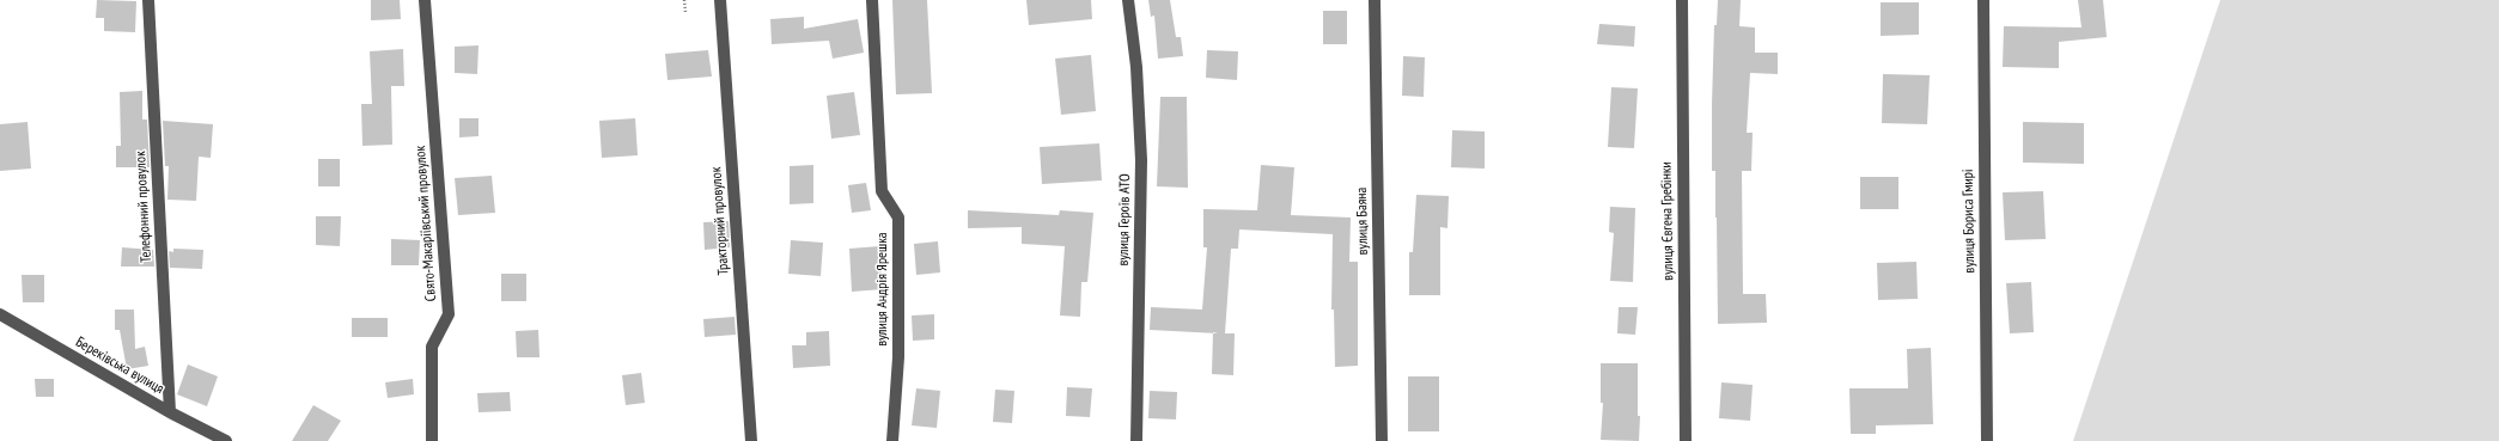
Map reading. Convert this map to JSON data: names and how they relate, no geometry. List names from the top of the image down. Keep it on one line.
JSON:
{"streets":{"street":["Телефонний провулок","вулиця Героїв АТО","Тракторний провулок","вулиця Баяна","вулиця Євгена Гребінки","вулиця Бориса Гмирі","Свято-Макаріївський провулок","вулиця Андрія Ярешка","Береківська вулиця"]},"crossings":[["Телефонний провулок","Береківська вулиця"]]}
